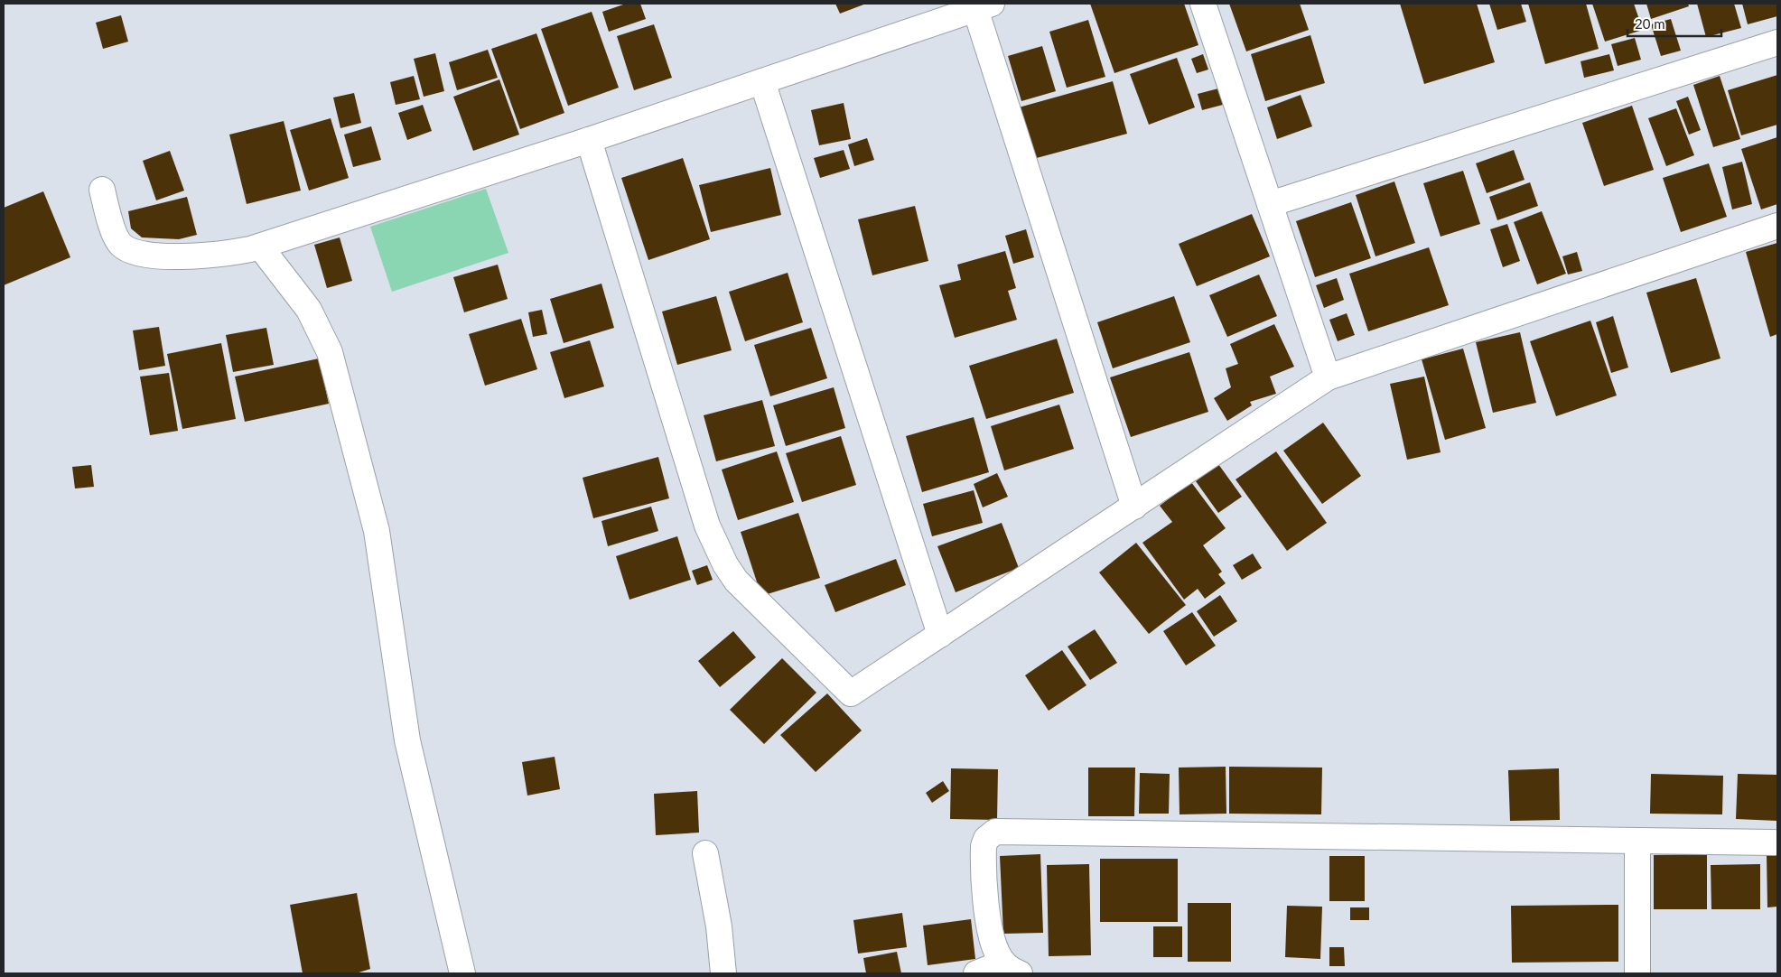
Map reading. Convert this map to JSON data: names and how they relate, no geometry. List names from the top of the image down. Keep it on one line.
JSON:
{"scale_bar":"20 m"}
